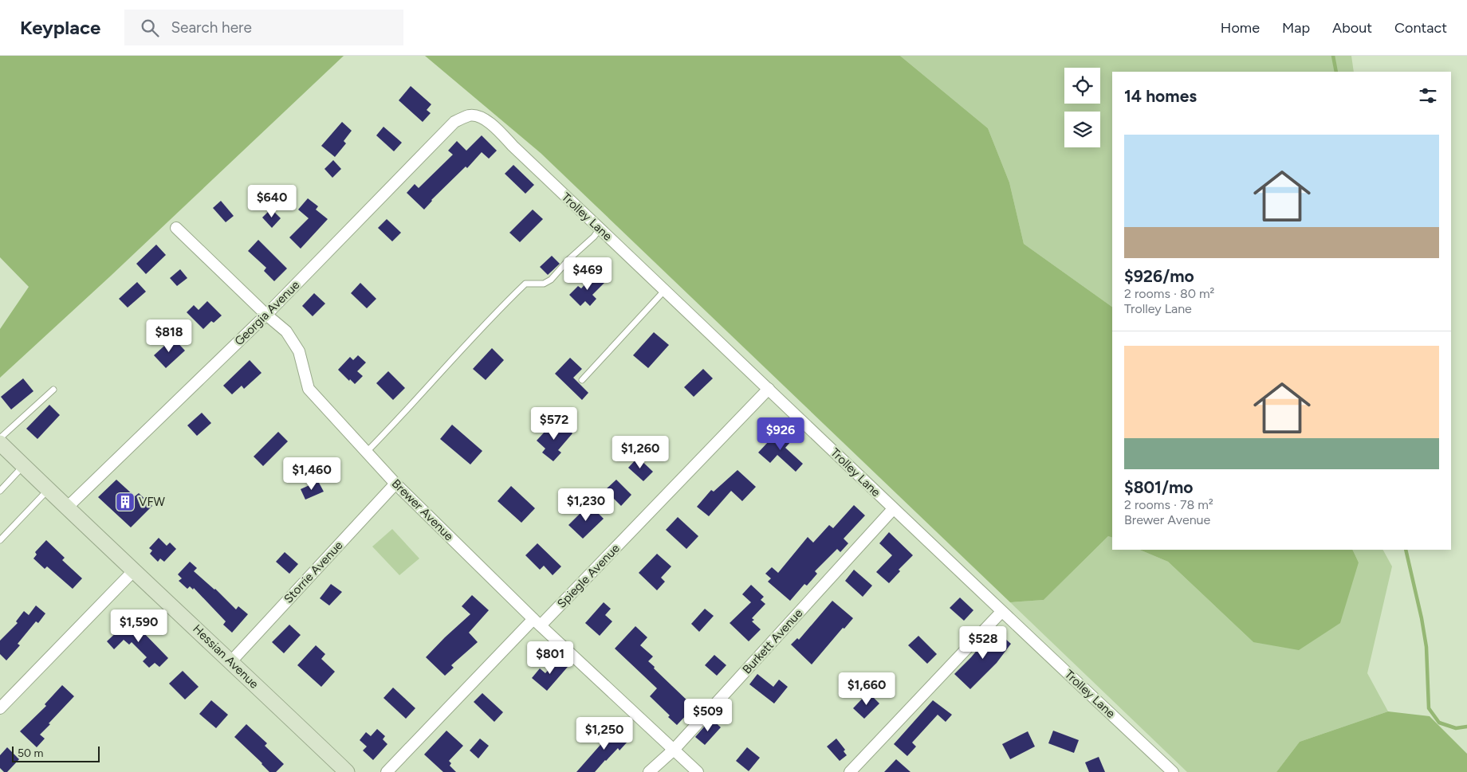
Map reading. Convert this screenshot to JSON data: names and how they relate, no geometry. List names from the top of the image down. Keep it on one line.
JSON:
{"streets":{"main road":["Hessian Avenue"],"street":["Trolley Lane","Georgia Avenue","Brewer Avenue","Storrie Avenue","Spiegle Avenue","Burkett Avenue"]},"crossings":[["Trolley Lane","Georgia Avenue"],["Trolley Lane","Spiegle Avenue"],["Trolley Lane","Burkett Avenue"],["Georgia Avenue","Brewer Avenue"],["Georgia Avenue","Hessian Avenue"],["Brewer Avenue","Storrie Avenue"],["Brewer Avenue","Spiegle Avenue"],["Brewer Avenue","Burkett Avenue"],["Storrie Avenue","Hessian Avenue"]],"places":{"building":["VFW"]},"scale_bar":"50 m","page":{"header":"Keyplace","search":"Search here","nav":["Home","Map","About","Contact"],"heading":"14 homes","list":[{"name":"$926/mo","note":"2 rooms · 80 m² · Trolley Lane"},{"name":"$801/mo","note":"2 rooms · 78 m² · Brewer Avenue"}],"price":["$640","$469","$818","$572","$926","$1,260","$1,460","$1,230","$1,590","$528","$801","$1,660","$509","$1,250"],"scale":"50 m"}}
